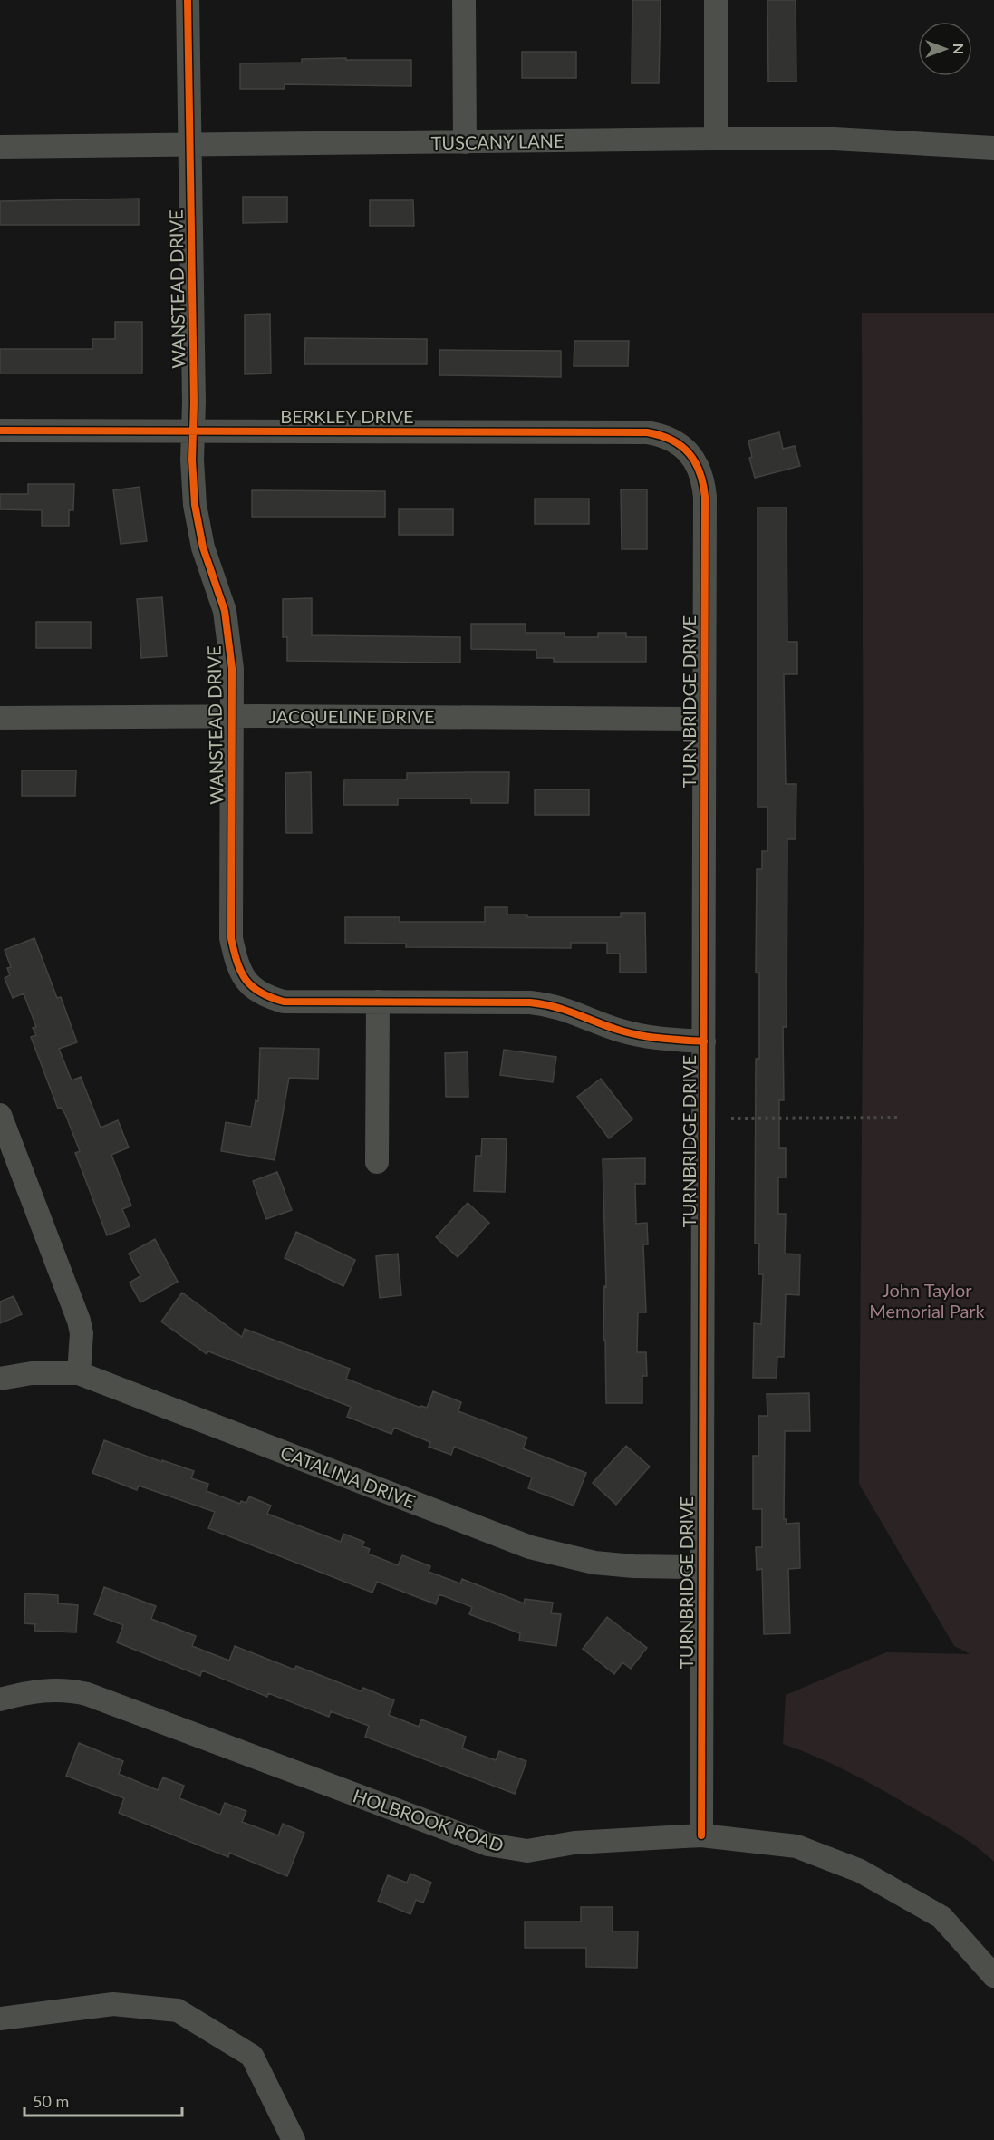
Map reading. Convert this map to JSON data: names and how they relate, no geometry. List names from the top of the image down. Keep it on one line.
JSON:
{"streets":{"street":["TUSCANY LANE","WANSTEAD DRIVE","BERKLEY DRIVE","TURNBRIDGE DRIVE","JACQUELINE DRIVE","CATALINA DRIVE","HOLBROOK ROAD"]},"crossings":[["TUSCANY LANE","WANSTEAD DRIVE"],["WANSTEAD DRIVE","BERKLEY DRIVE"],["WANSTEAD DRIVE","TURNBRIDGE DRIVE"],["WANSTEAD DRIVE","JACQUELINE DRIVE"],["BERKLEY DRIVE","TURNBRIDGE DRIVE"],["TURNBRIDGE DRIVE","JACQUELINE DRIVE"],["TURNBRIDGE DRIVE","CATALINA DRIVE"],["TURNBRIDGE DRIVE","HOLBROOK ROAD"]],"parks":["John Taylor Memorial Park"],"scale_bar":"50 m","north":"right"}
